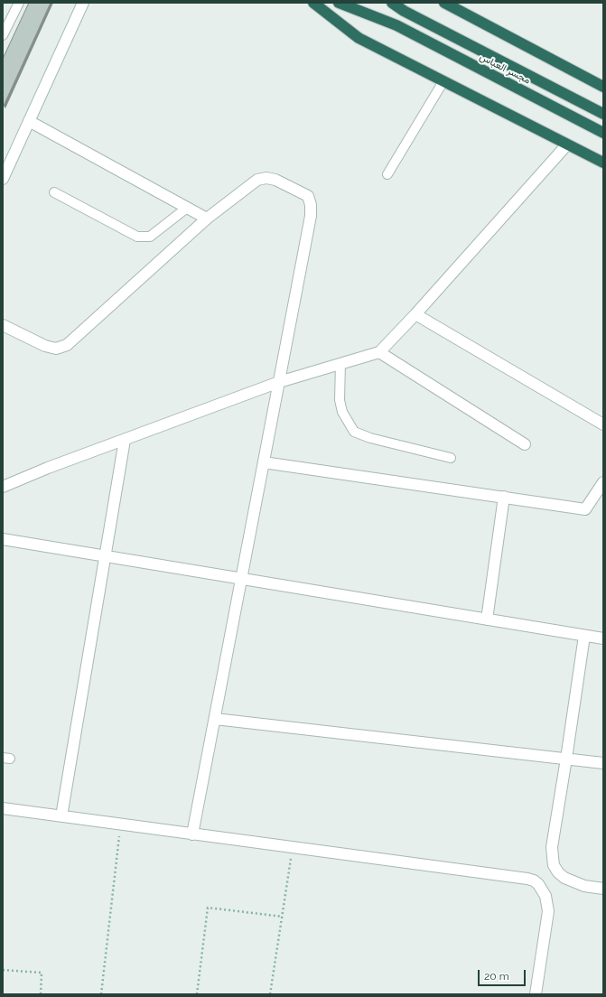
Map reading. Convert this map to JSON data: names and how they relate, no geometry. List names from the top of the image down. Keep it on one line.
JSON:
{"streets":{"highway":["مجسر العباس"]},"scale_bar":"20 m"}
